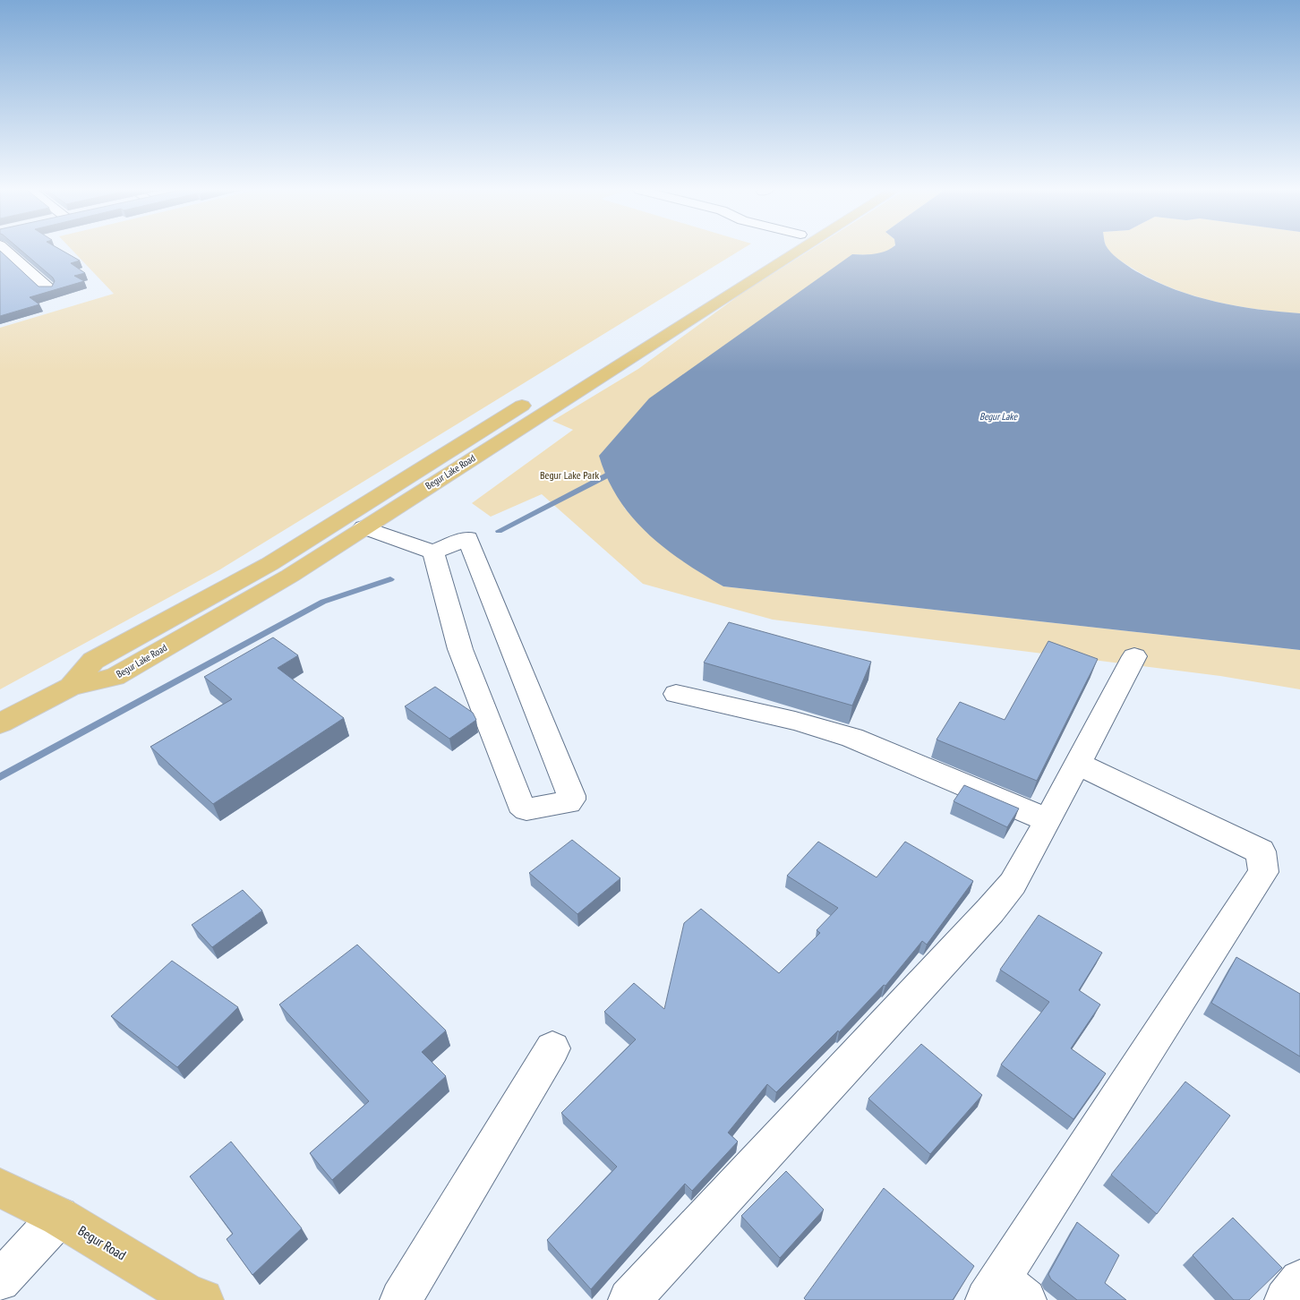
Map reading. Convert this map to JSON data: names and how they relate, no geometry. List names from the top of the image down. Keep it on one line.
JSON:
{"streets":{"main road":["Begur Lake Road","Begur Road"]},"water":["Begur Lake"],"parks":["Begur Lake Park"]}
